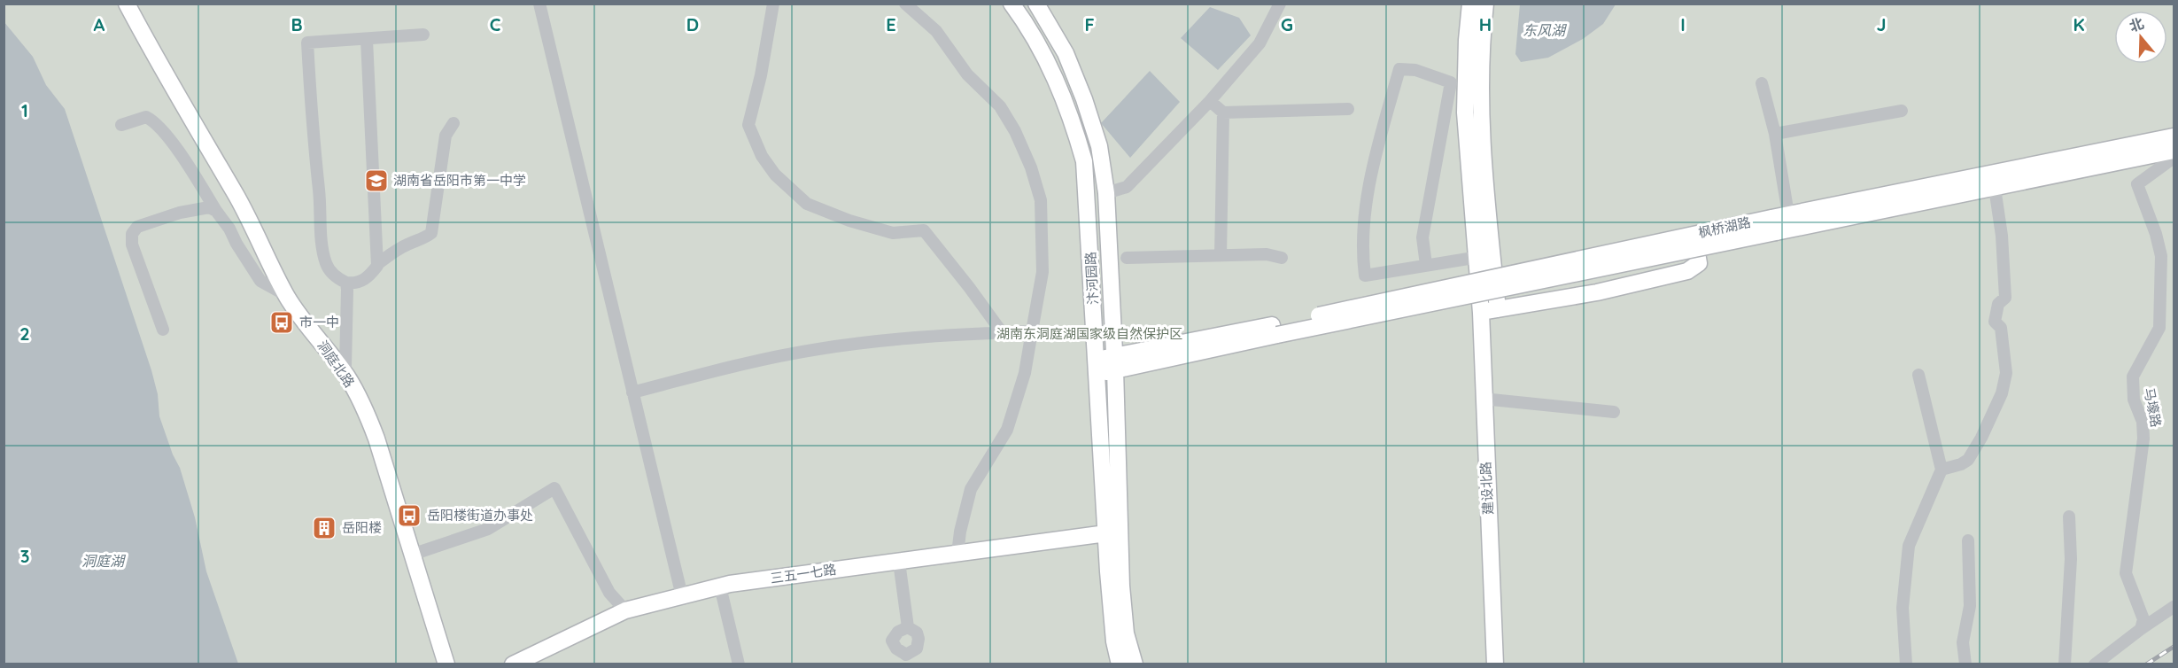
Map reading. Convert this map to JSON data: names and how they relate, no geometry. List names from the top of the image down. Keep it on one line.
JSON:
{"streets":{"main road":["枫桥湖路","汴河园路","洞庭北路","建设北路","三五一七路"],"street":["马壕路"]},"crossings":[["汴河园路","三五一七路"]],"water":["东风湖","洞庭湖"],"parks":["湖南东洞庭湖国家级自然保护区"],"places":{"school or university":["湖南省岳阳市第一中学"],"bus stop":["市一中","岳阳楼街道办事处"],"building":["岳阳楼"]},"north":"top","grid":{"columns":["A","B","C","D","E","F","G","H","I","J","K"],"rows":["1","2","3"]}}
